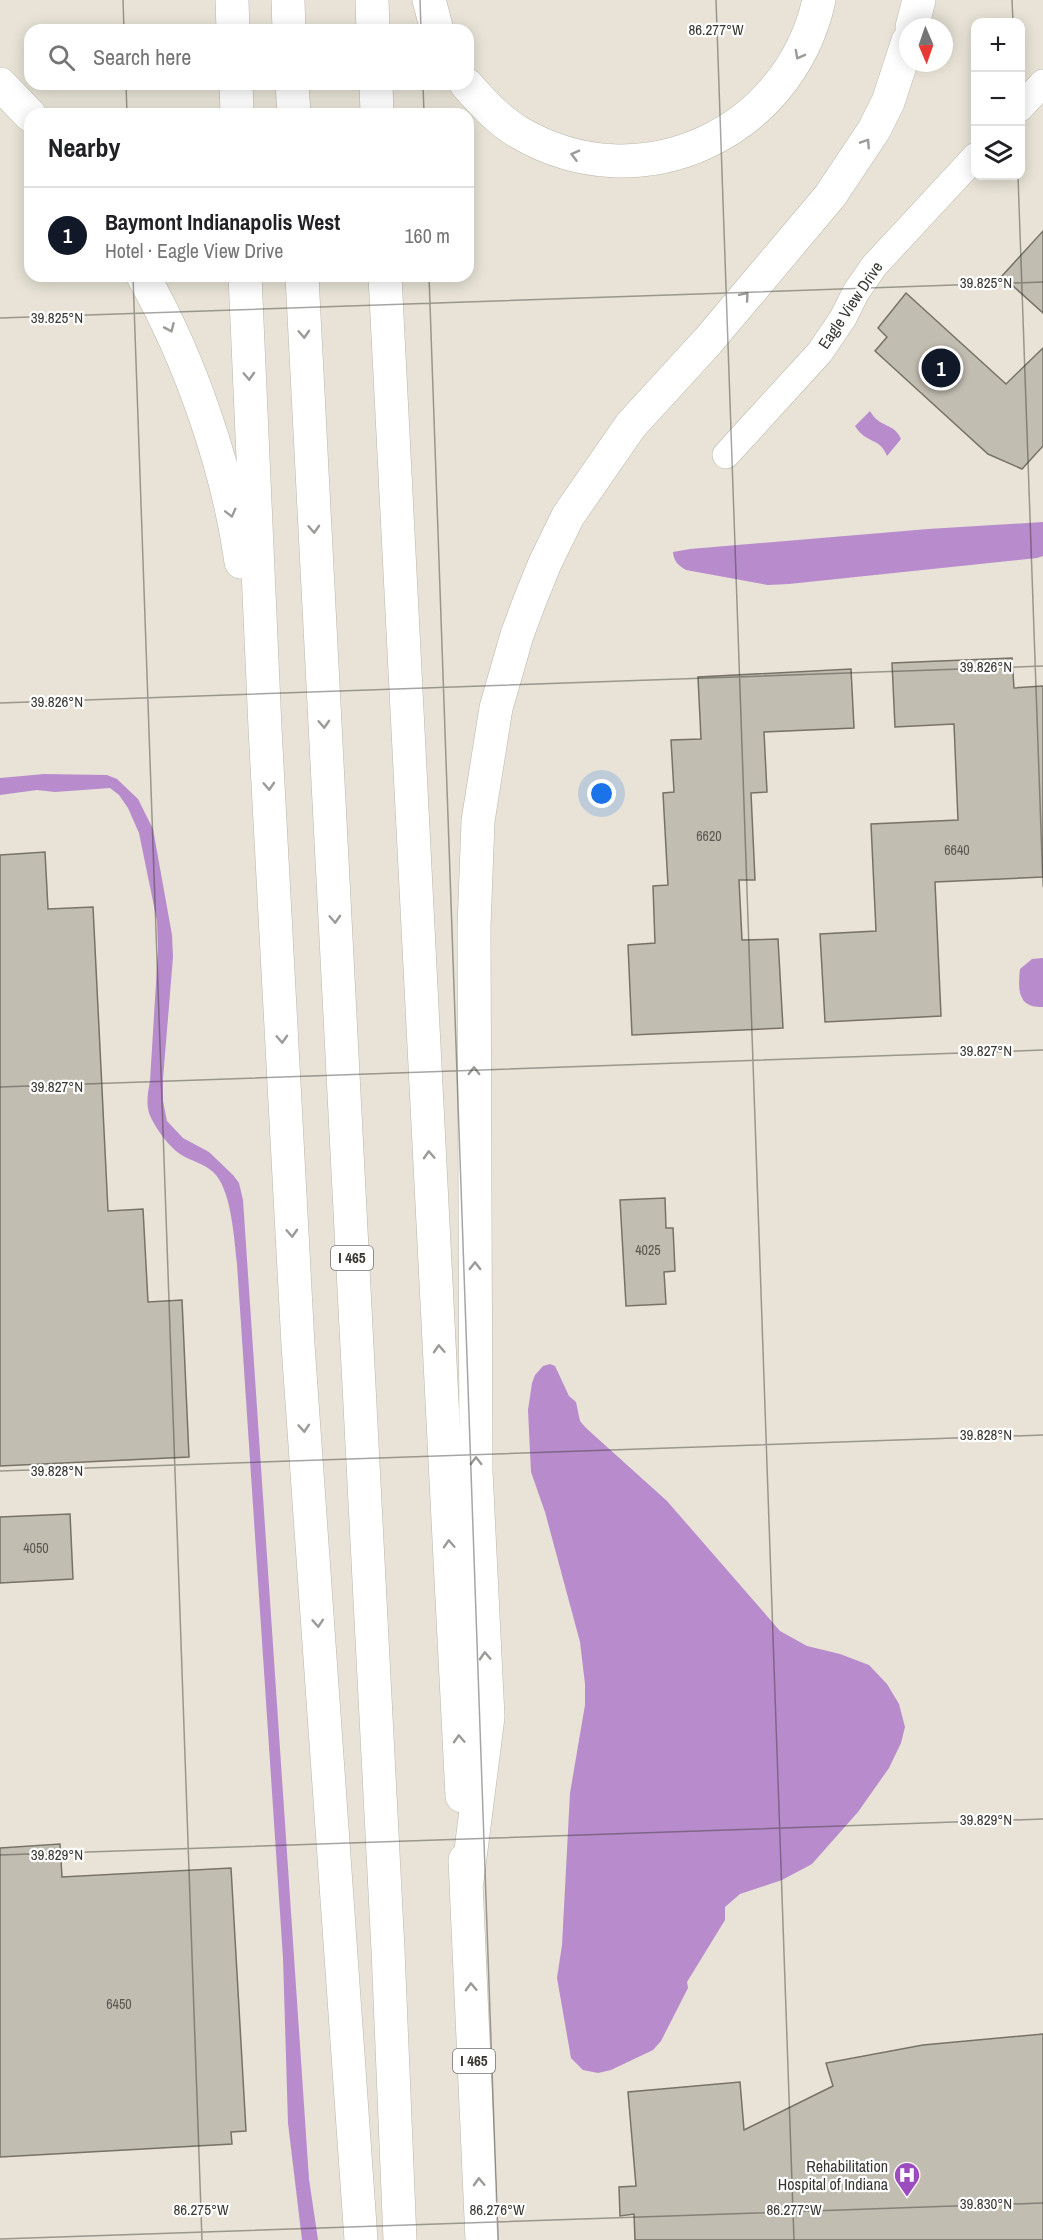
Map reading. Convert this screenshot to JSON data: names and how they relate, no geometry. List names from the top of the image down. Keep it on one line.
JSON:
{"streets":{"highway":["I 465"],"street":["Eagle View Drive"]},"places":{"hospital":["Rehabilitation Hospital of Indiana"]},"house_numbers":["6620","6640","4025","4050","6450"],"north":"bottom","page":{"map_buttons":["+","−"],"search":"Search here","heading":"Nearby","list":[{"mark":"1","name":"Baymont Indianapolis West","note":"Hotel · Eagle View Drive","value":"160 m"}],"pins":"1"},"coordinates":["86.277°W","39.825°N","39.826°N","39.827°N","39.828°N","39.829°N","39.830°N","86.275°W","86.276°W"]}
